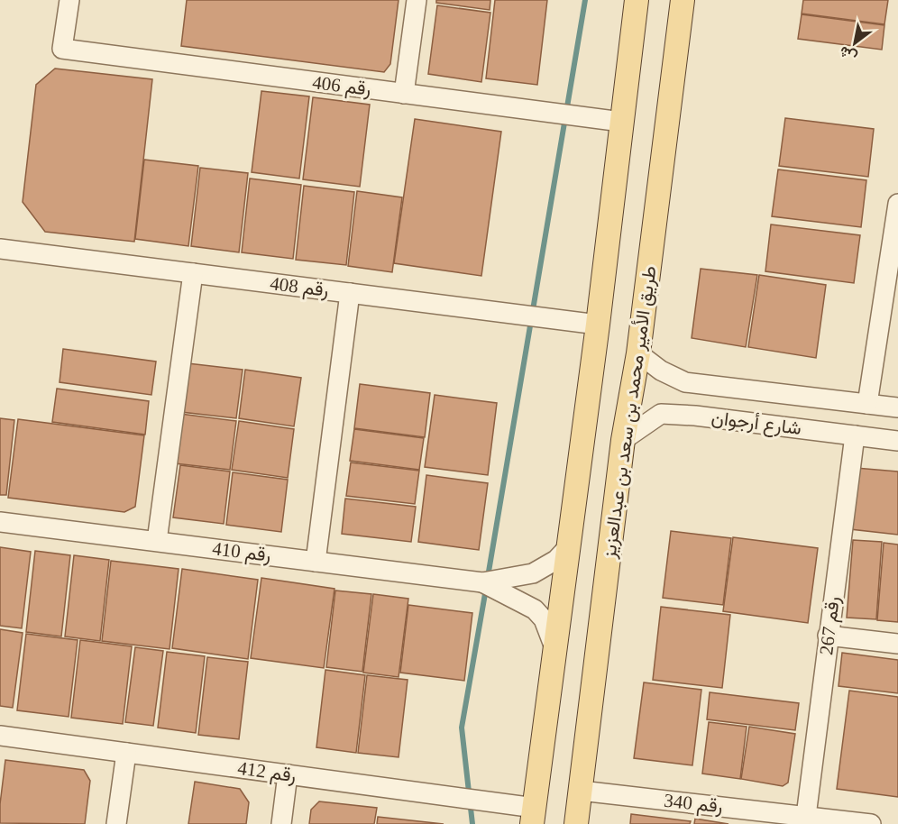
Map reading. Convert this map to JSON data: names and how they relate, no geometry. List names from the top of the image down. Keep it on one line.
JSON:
{"streets":{"main road":["طريق الأمير محمد بن سعد بن عبدالعزيز"],"street":["رقم 406","رقم 408","شارع أرجوان","رقم 410","رقم 267","رقم 412","رقم 340"]},"crossings":[["طريق الأمير محمد بن سعد بن عبدالعزيز","شارع أرجوان"],["طريق الأمير محمد بن سعد بن عبدالعزيز","رقم 340"],["شارع أرجوان","رقم 267"],["رقم 267","رقم 340"]],"north":"bottom left"}
